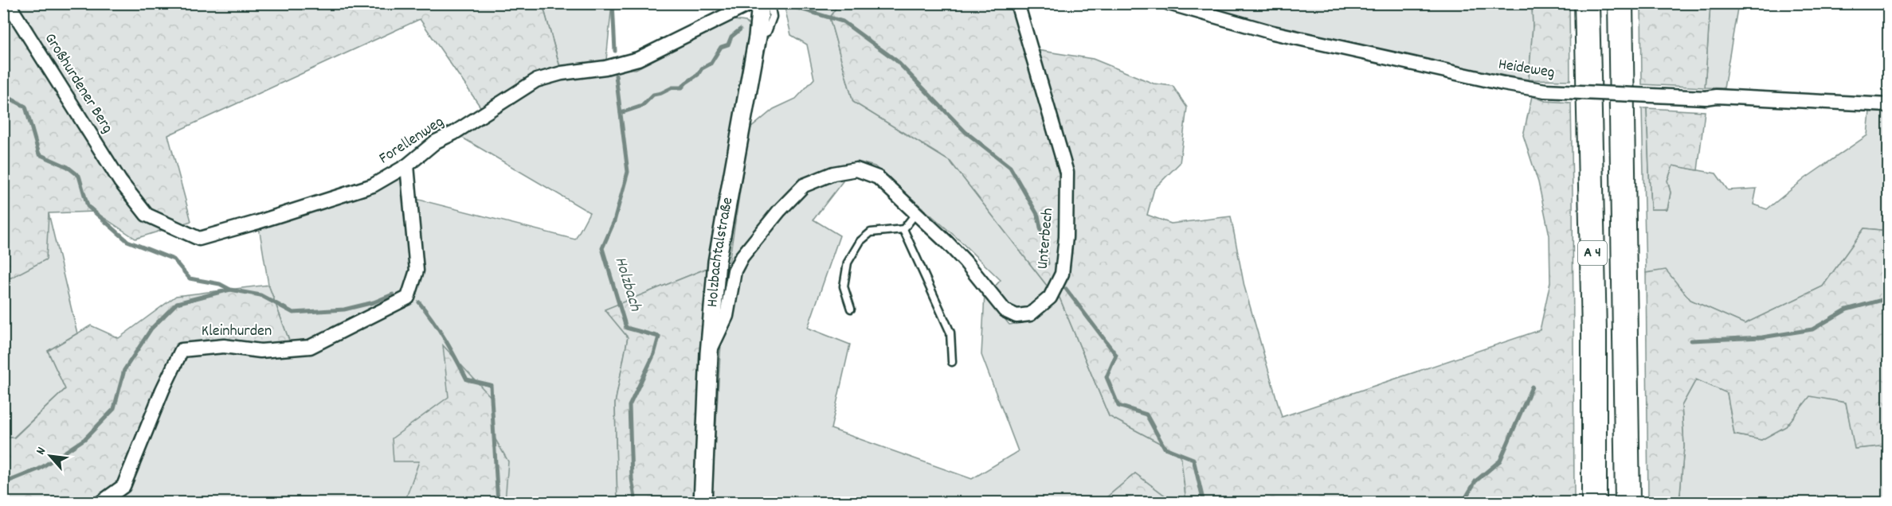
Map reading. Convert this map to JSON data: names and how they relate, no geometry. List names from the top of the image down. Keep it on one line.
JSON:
{"streets":{"highway":["A 4"],"street":["Heideweg","Großhurdener Berg","Forellenweg","Unterbech","Holzbachtalstraße","Kleinhurden"]},"crossings":[["Großhurdener Berg","Forellenweg"],["Forellenweg","Kleinhurden"],["Unterbech","Holzbachtalstraße"]],"water":["Holzbach"],"north":"top left"}
